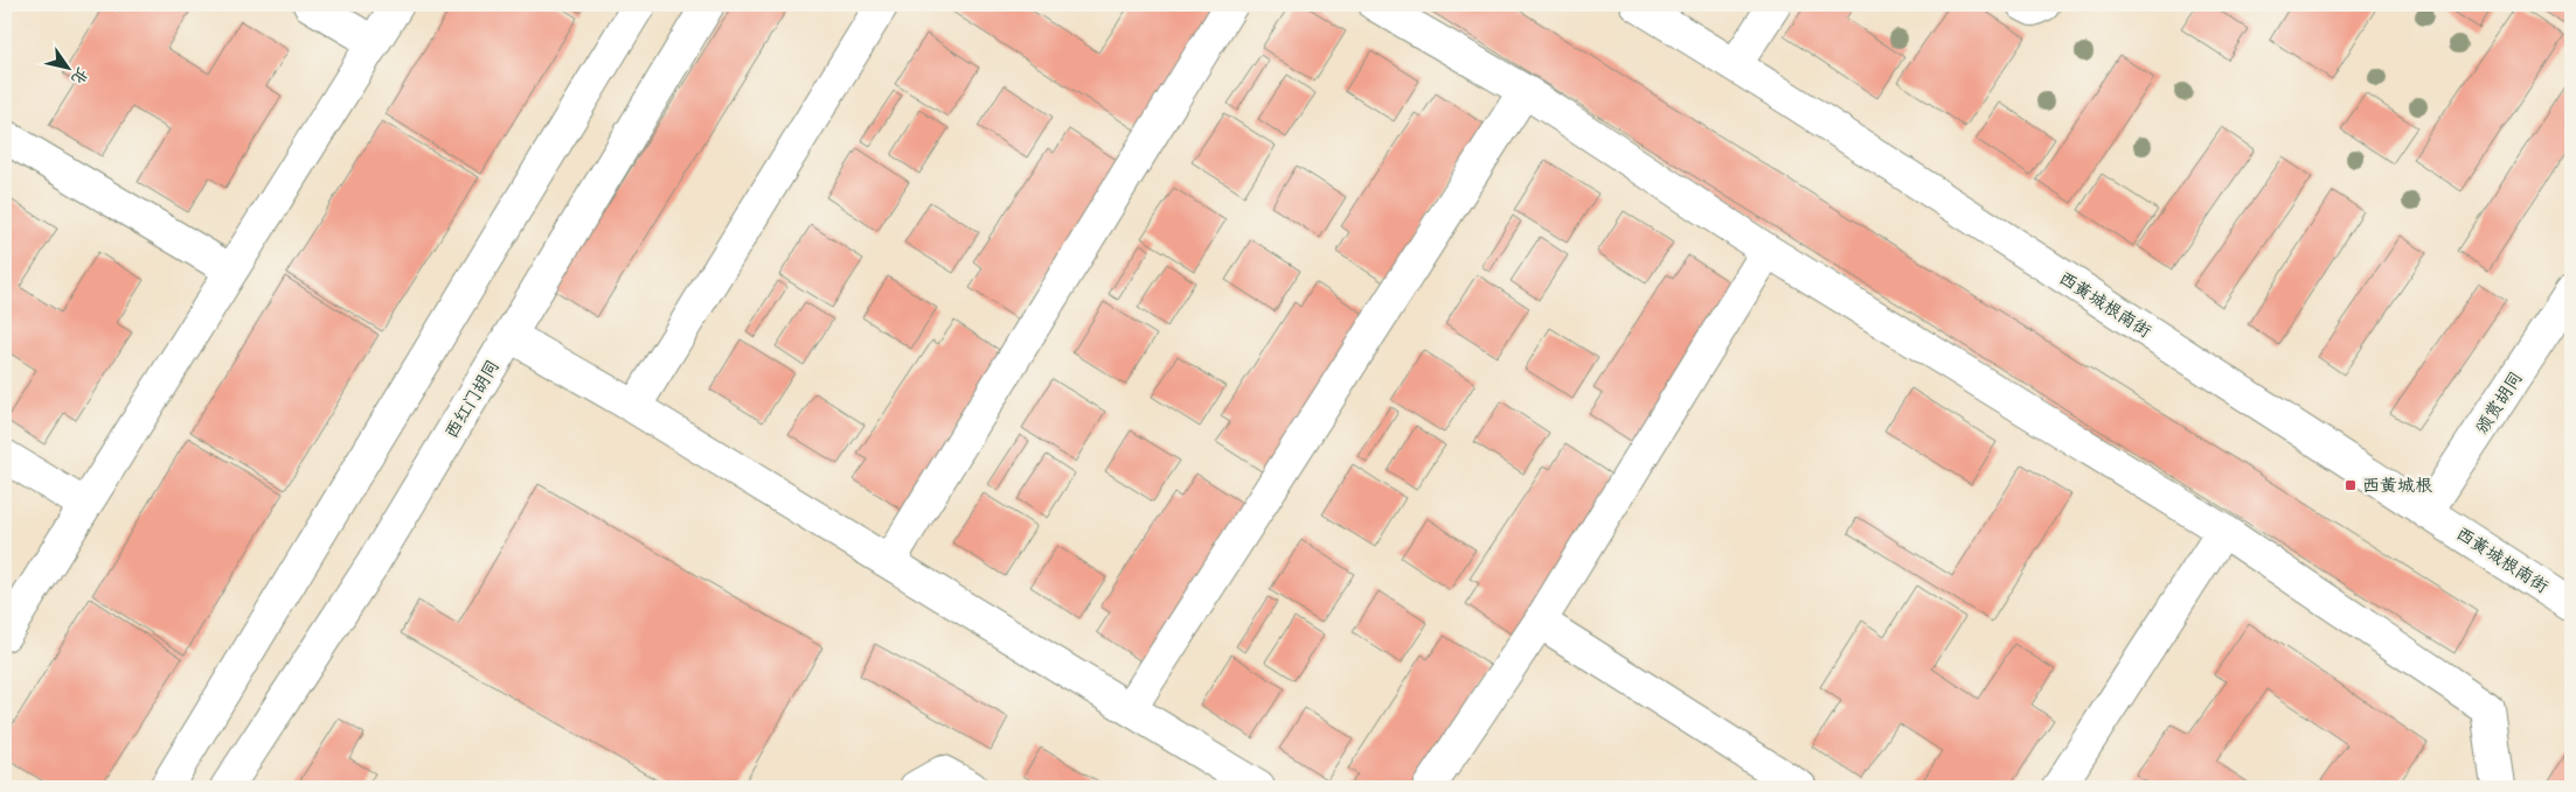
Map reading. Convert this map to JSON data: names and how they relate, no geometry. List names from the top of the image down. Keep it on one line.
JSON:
{"streets":{"street":["西黄城根南街","西红门胡同","颁赏胡同"]},"crossings":[["西黄城根南街","颁赏胡同"]],"places":{"transit":["西黄城根"]},"north":"bottom right"}
